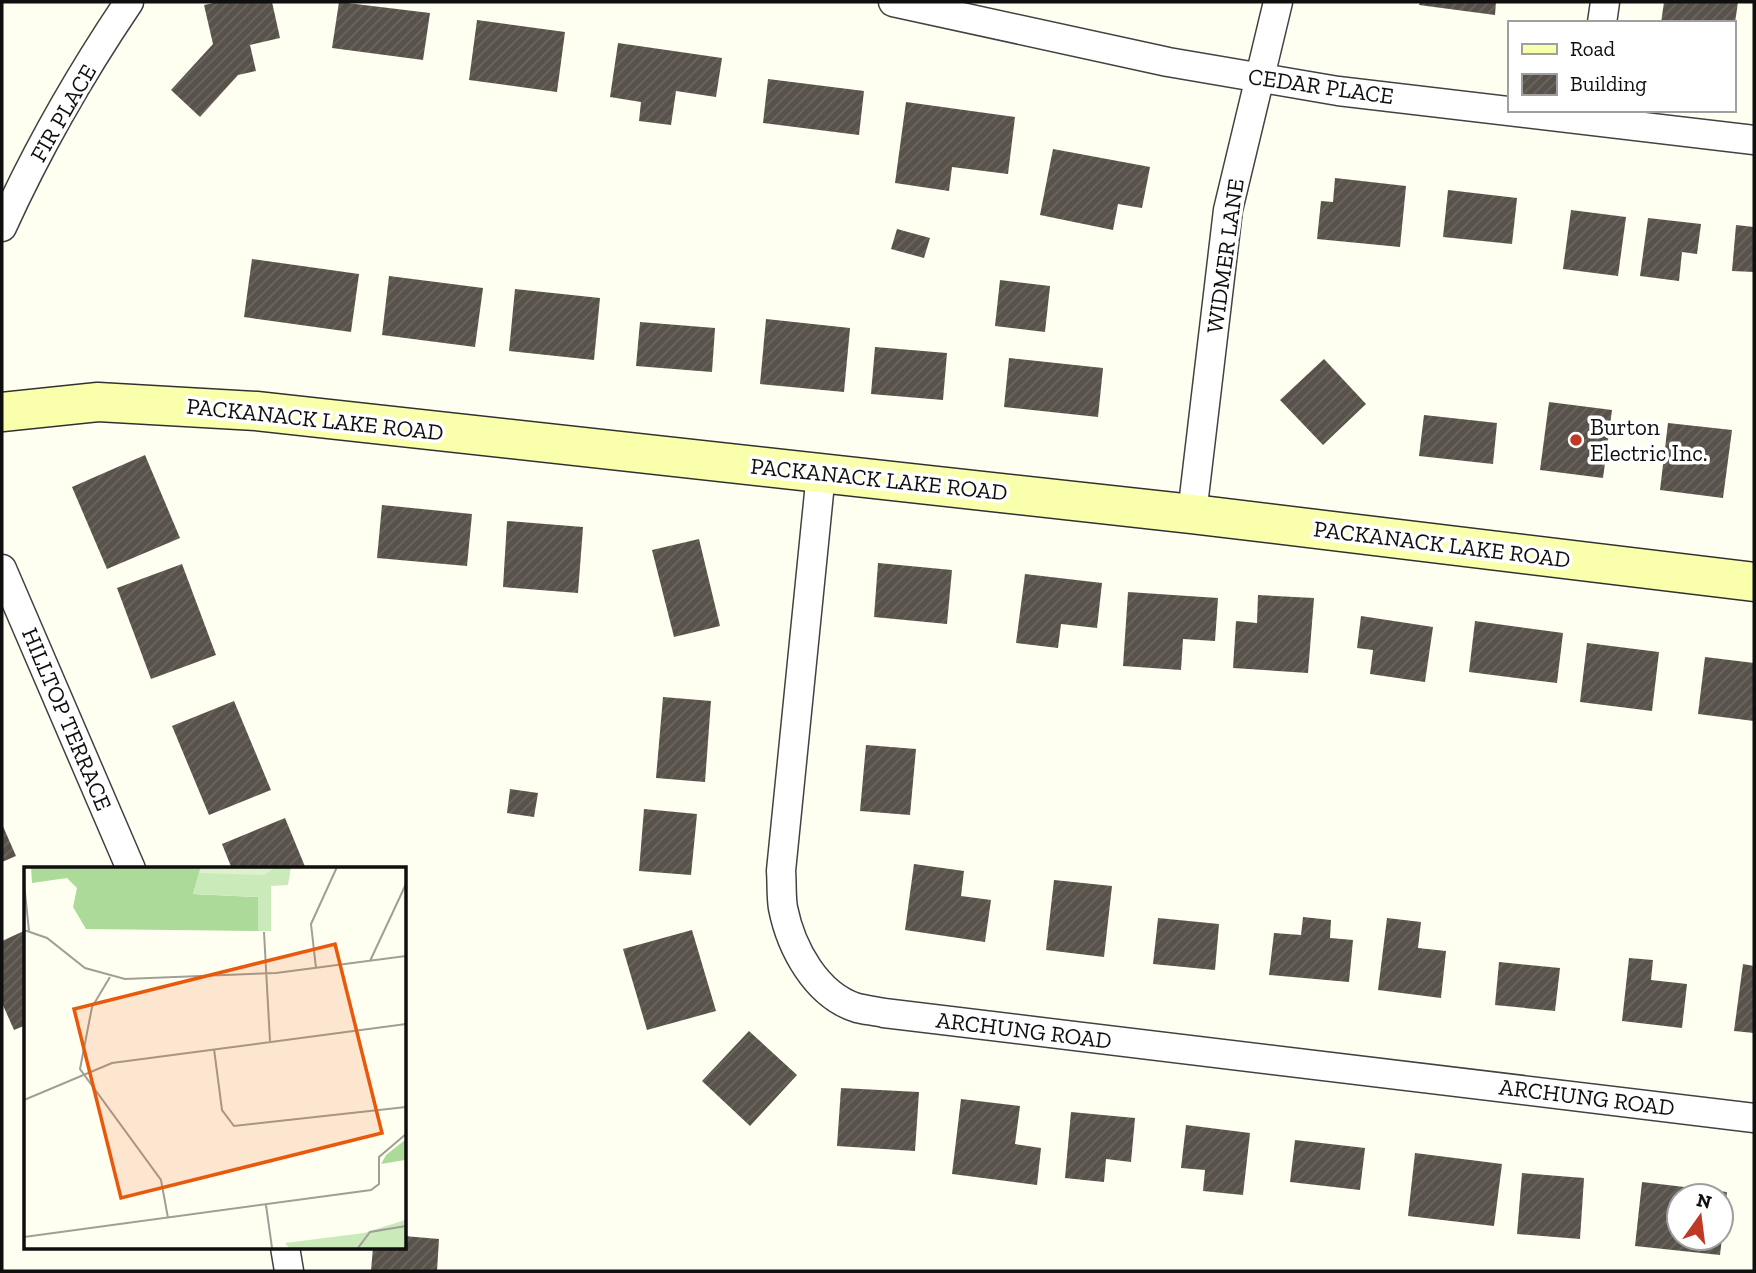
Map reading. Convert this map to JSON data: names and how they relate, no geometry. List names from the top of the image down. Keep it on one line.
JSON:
{"streets":{"street":["CEDAR PLACE","FIR PLACE","WIDMER LANE","PACKANACK LAKE ROAD","HILLTOP TERRACE","ARCHUNG ROAD"]},"crossings":[["CEDAR PLACE","WIDMER LANE"],["WIDMER LANE","PACKANACK LAKE ROAD"],["PACKANACK LAKE ROAD","ARCHUNG ROAD"]],"places":["Burton Electric Inc."],"legend":["Road","Building"],"north":"top"}
